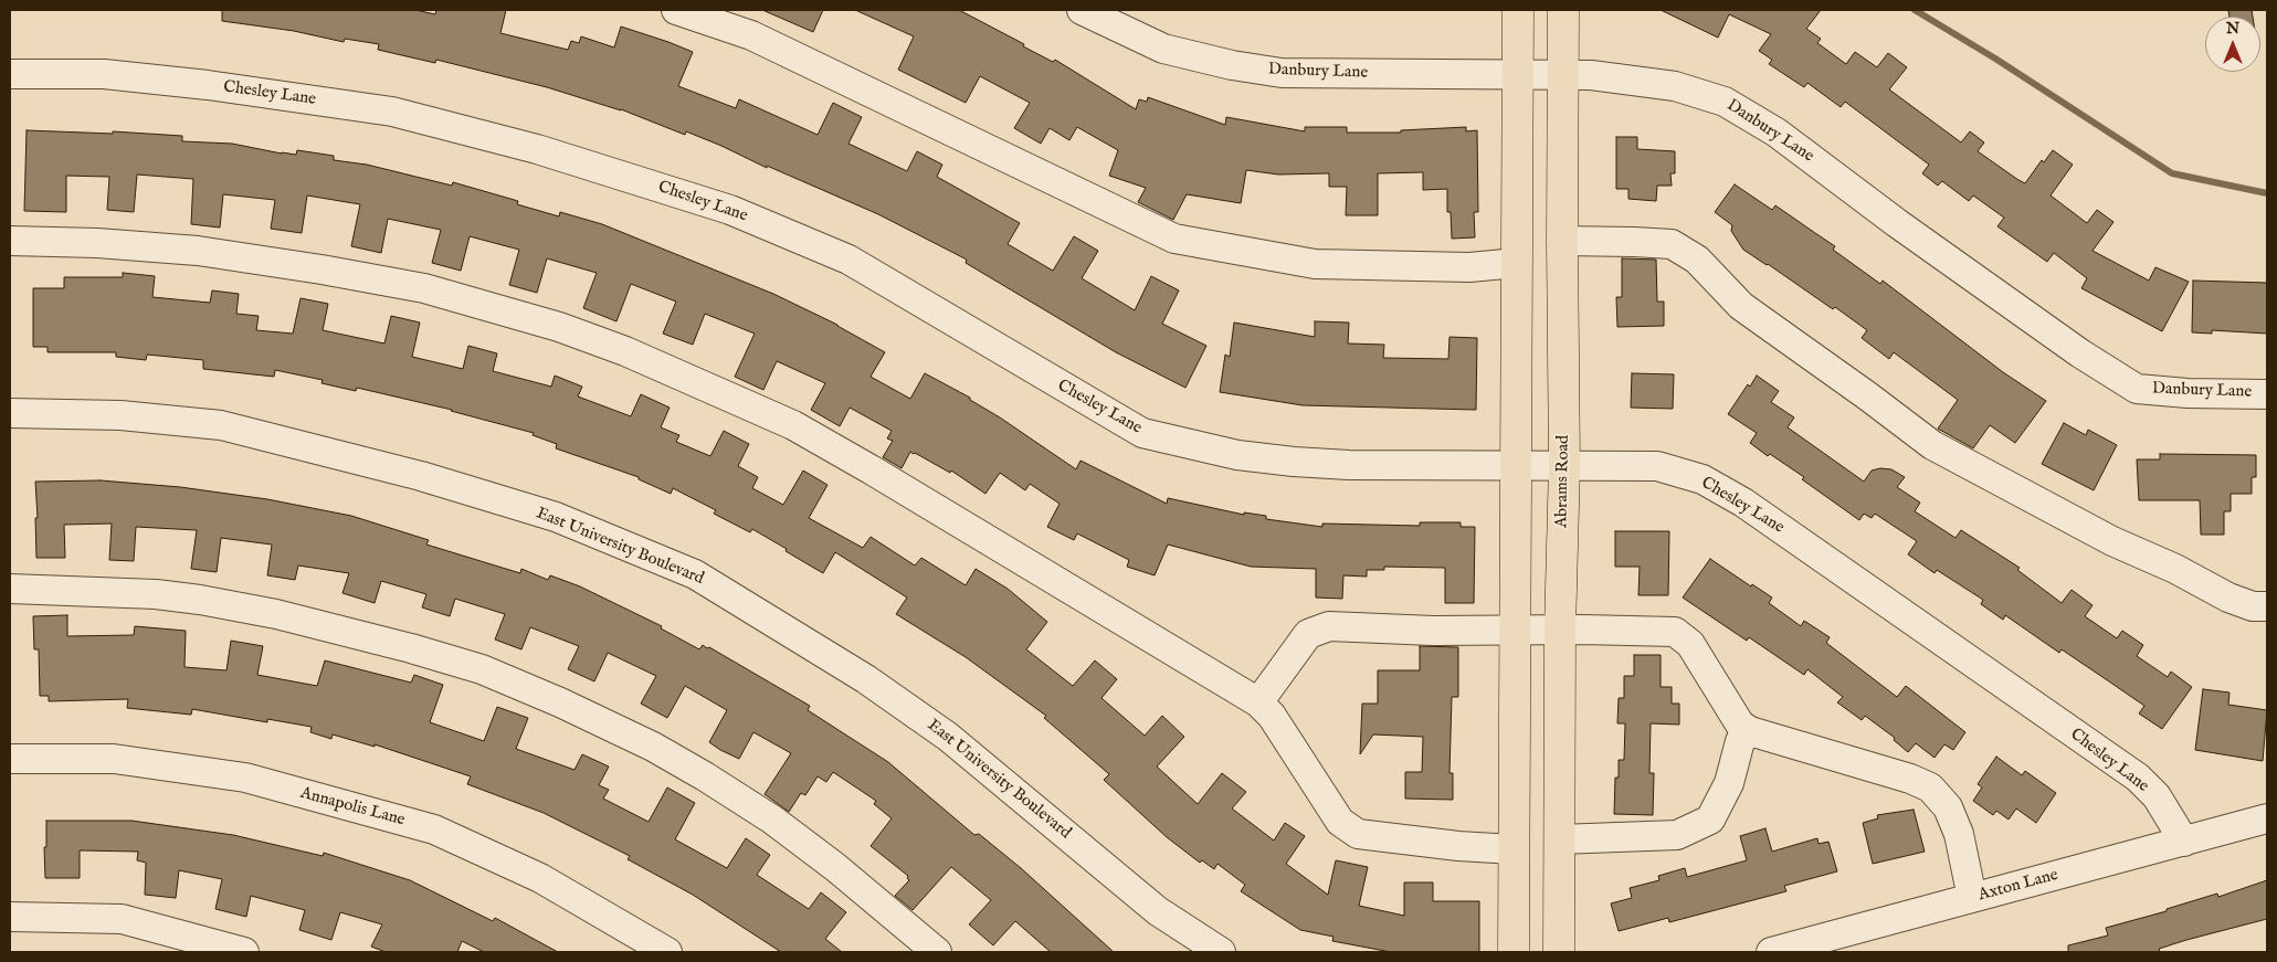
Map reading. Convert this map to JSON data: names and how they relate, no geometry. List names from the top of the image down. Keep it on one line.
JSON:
{"streets":{"main road":["Abrams Road"],"street":["Danbury Lane","Chesley Lane","East University Boulevard","Annapolis Lane","Axton Lane"]},"crossings":[["Danbury Lane","Abrams Road"],["Chesley Lane","Abrams Road"],["Chesley Lane","Axton Lane"]],"north":"top"}
